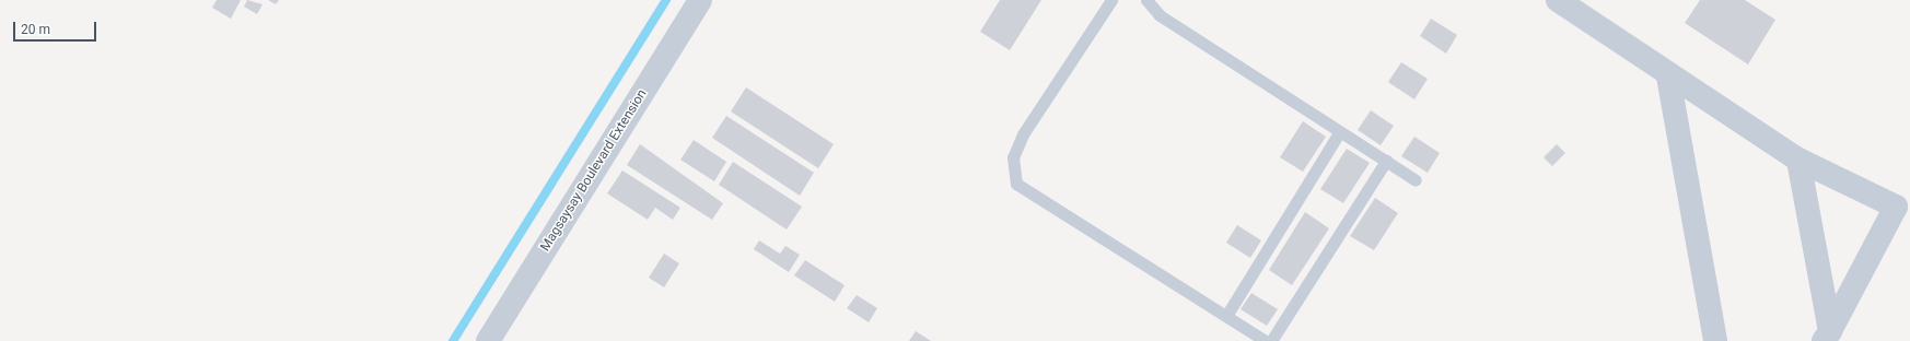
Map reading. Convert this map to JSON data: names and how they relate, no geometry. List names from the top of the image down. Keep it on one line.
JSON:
{"streets":{"street":["Magsaysay Boulevard Extension"]},"scale_bar":"20 m"}
